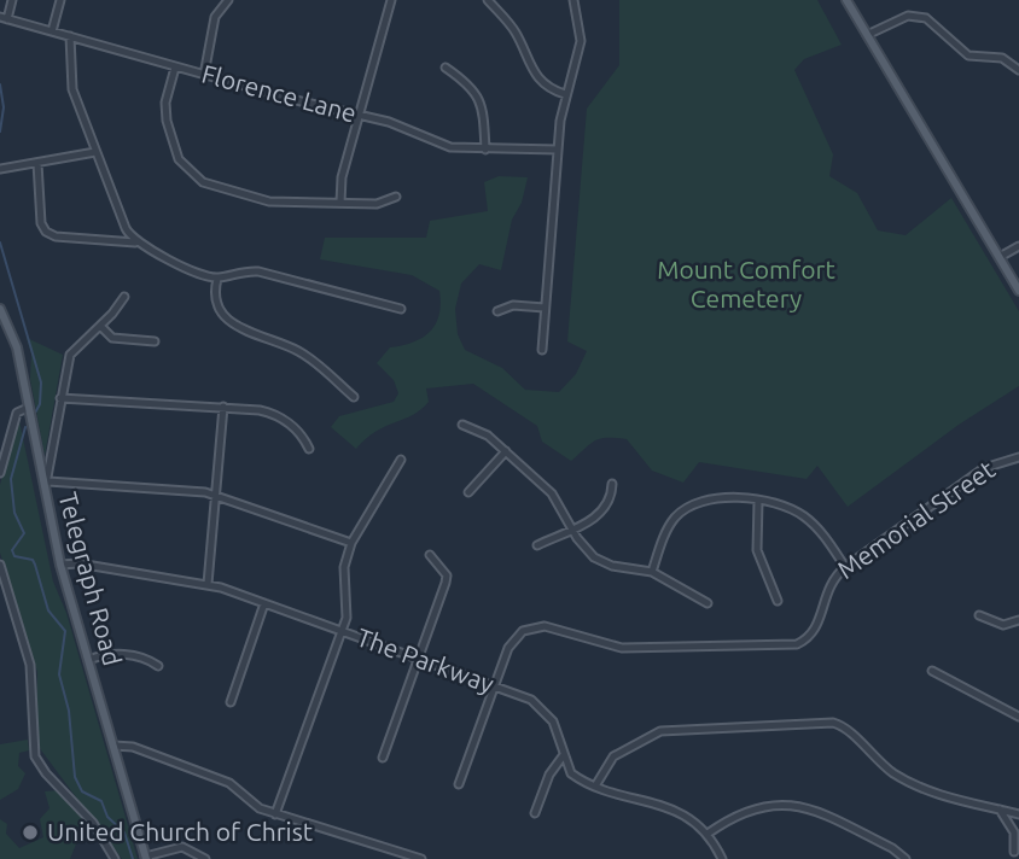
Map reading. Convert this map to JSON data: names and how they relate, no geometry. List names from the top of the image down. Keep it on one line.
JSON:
{"streets":{"main road":["Telegraph Road"],"street":["Florence Lane","Memorial Street","The Parkway"]},"crossings":[["Memorial Street","The Parkway"],["Telegraph Road","The Parkway"]],"parks":["Mount Comfort Cemetery"],"places":["United Church of Christ"]}
